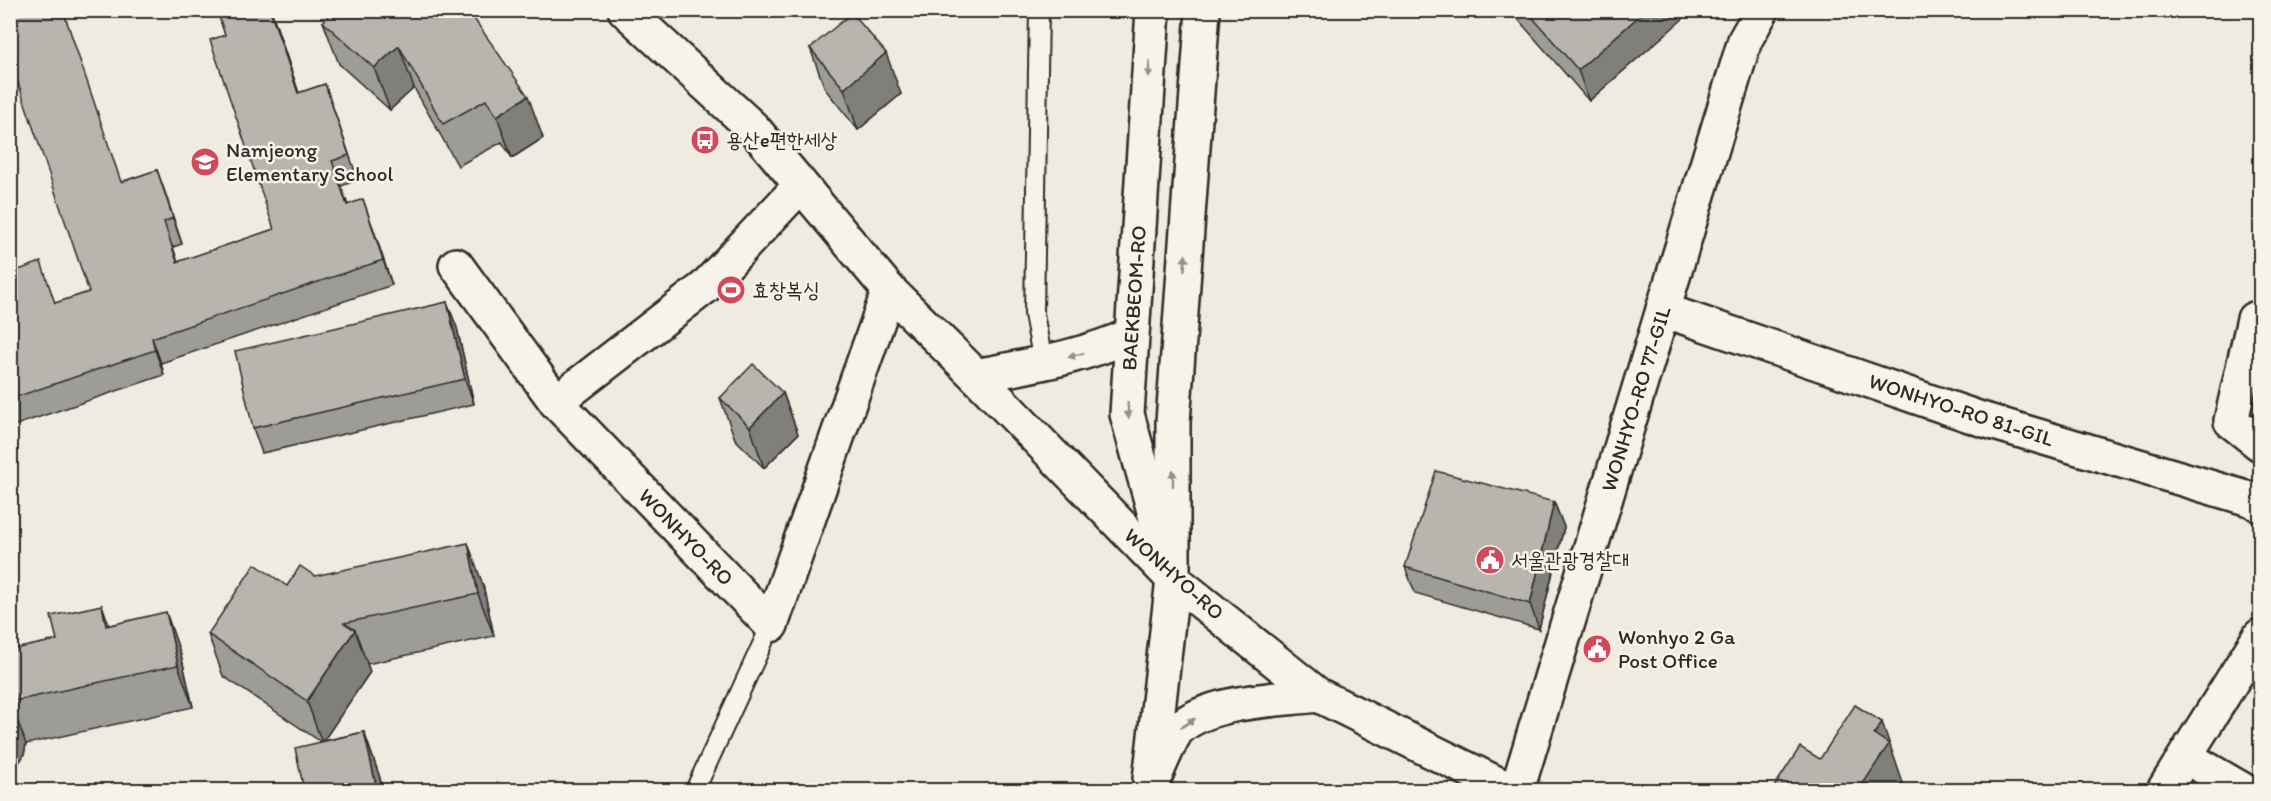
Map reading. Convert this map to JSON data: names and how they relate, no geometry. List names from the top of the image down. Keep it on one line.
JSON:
{"streets":{"main road":["BAEKBEOM-RO","WONHYO-RO 77-GIL","WONHYO-RO 81-GIL","WONHYO-RO"]},"crossings":[["BAEKBEOM-RO","WONHYO-RO"],["WONHYO-RO 77-GIL","WONHYO-RO 81-GIL"]],"places":{"bus stop":["용산e편한세상"],"school or university":["Namjeong Elementary School"],"sports":["효창복싱"],"public building":["서울관광경찰대","Wonhyo 2 Ga Post Office"]}}
